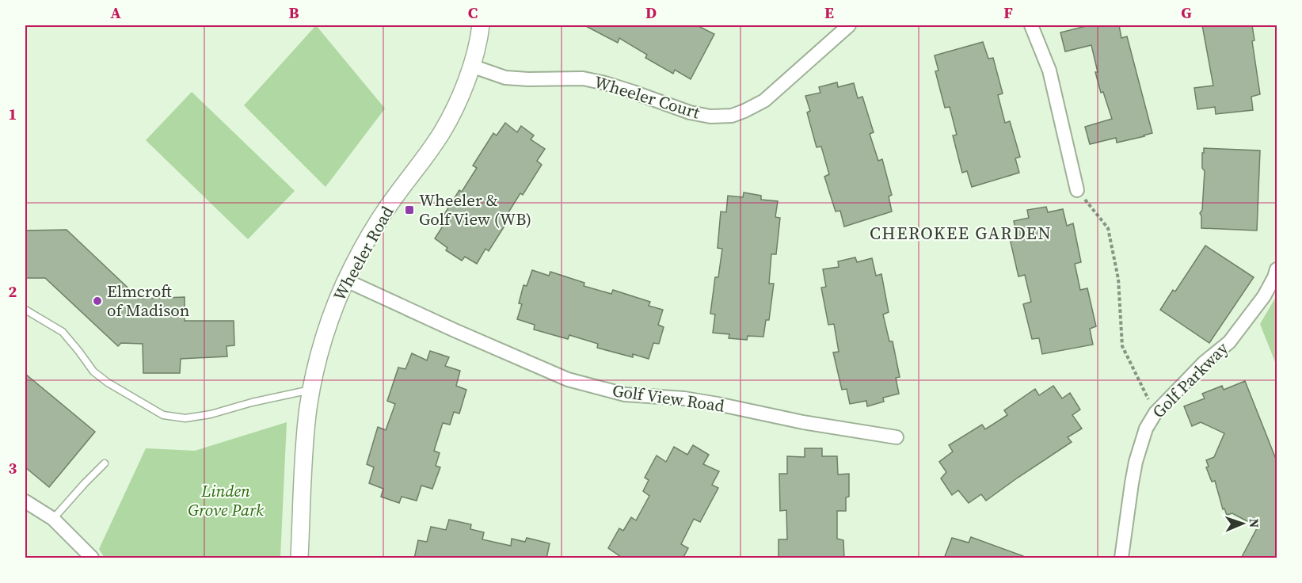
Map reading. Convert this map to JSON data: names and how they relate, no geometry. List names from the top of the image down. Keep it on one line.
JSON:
{"streets":{"street":["Wheeler Court","Wheeler Road","Golf Parkway","Golf View Road"]},"crossings":[["Wheeler Court","Wheeler Road"],["Wheeler Road","Golf View Road"]],"districts":["CHEROKEE GARDEN"],"parks":["Linden Grove Park"],"places":{"transit":["Wheeler & Golf View (WB)"],"other":["Elmcroft of Madison"]},"north":"right","grid":{"columns":["A","B","C","D","E","F","G"],"rows":["1","2","3"]}}
